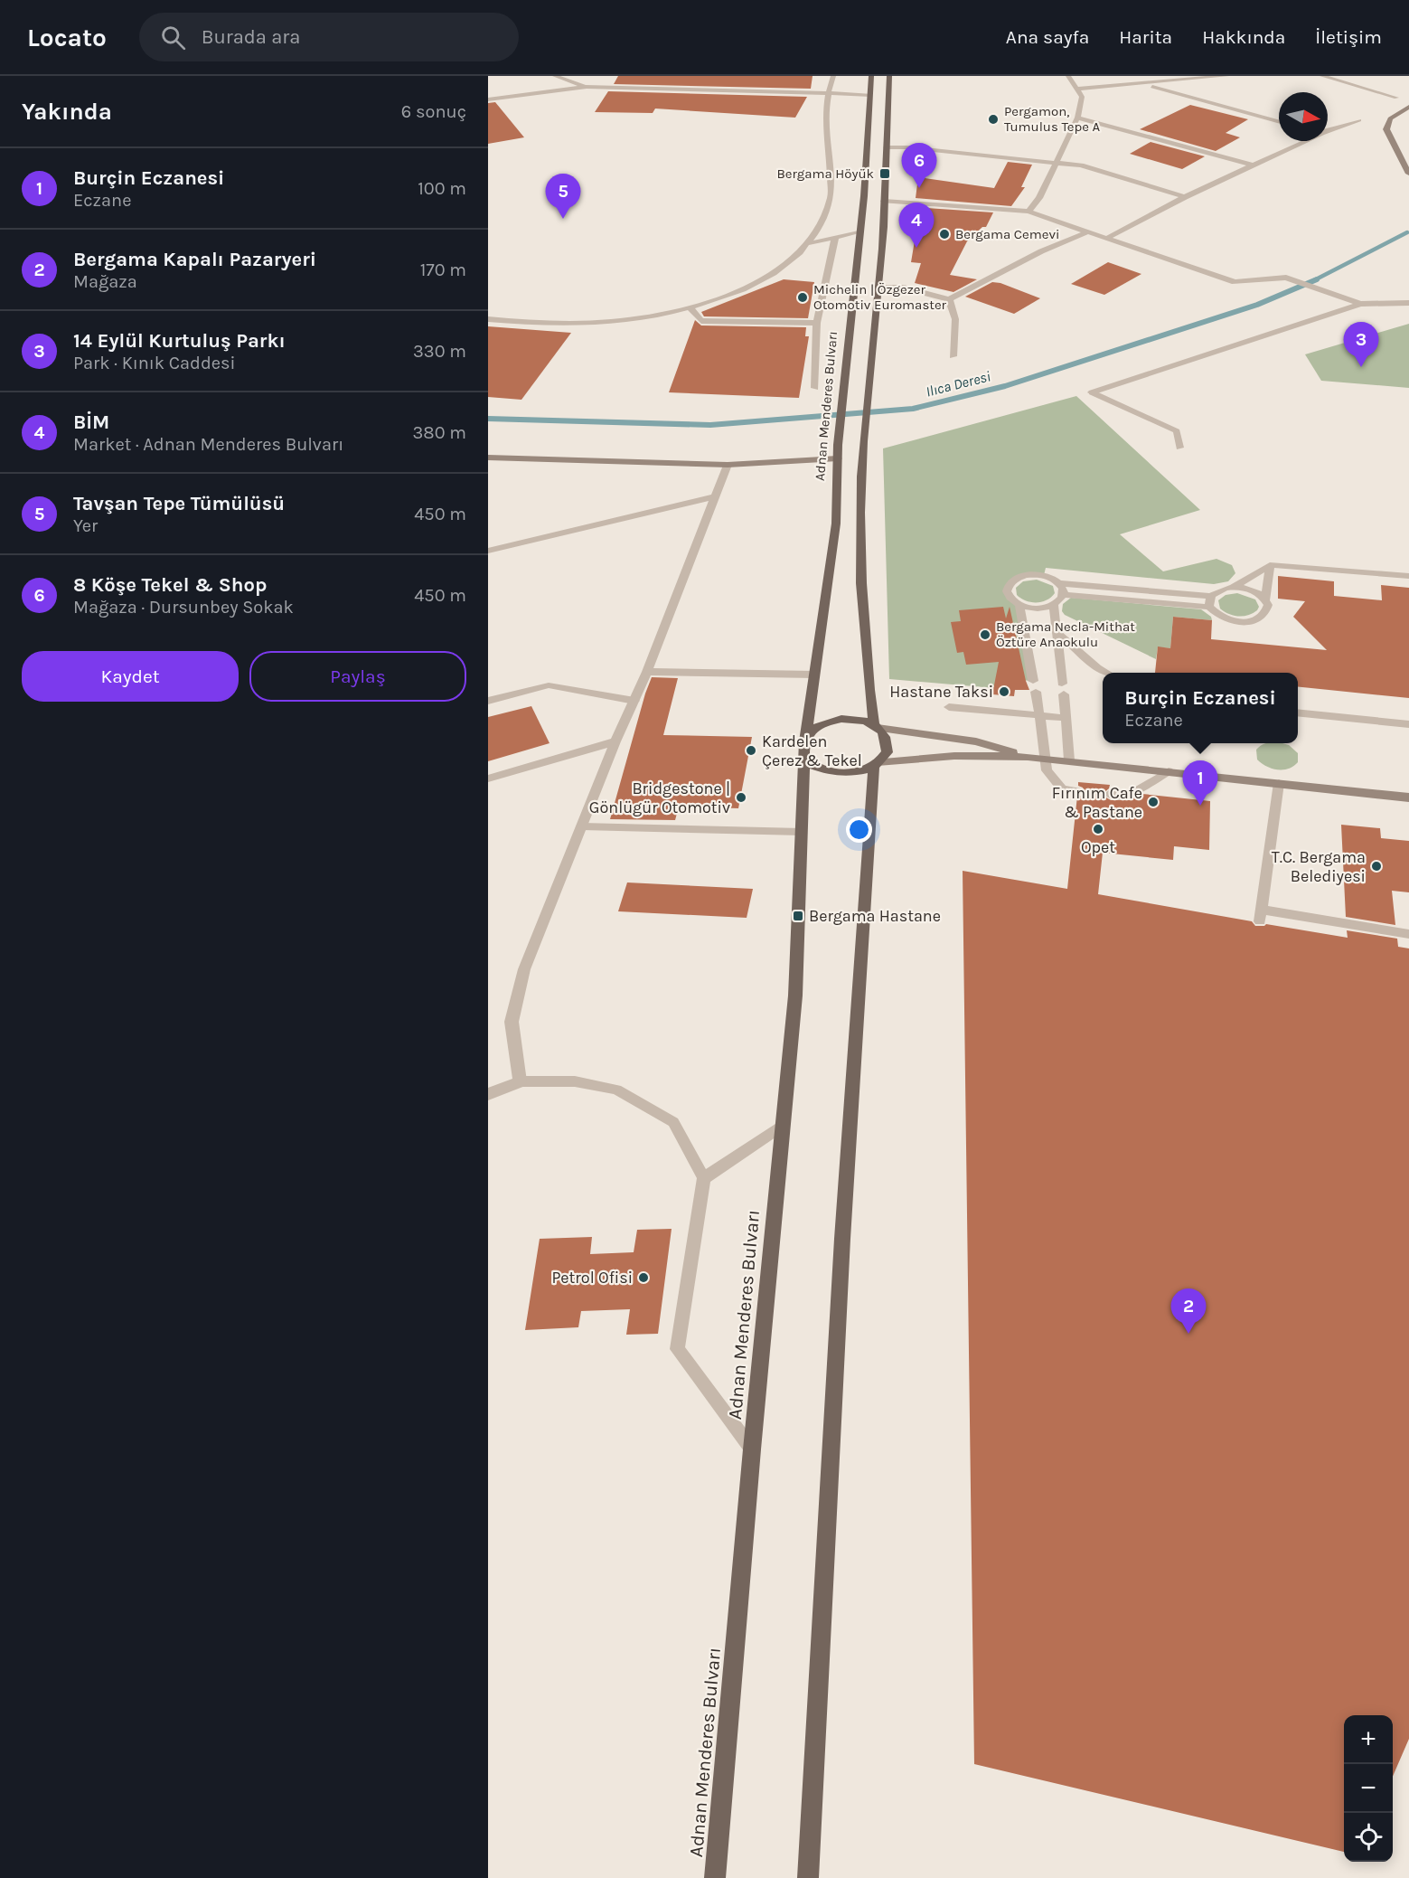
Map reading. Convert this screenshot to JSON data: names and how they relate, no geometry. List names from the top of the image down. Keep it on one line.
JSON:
{"streets":{"main road":["Adnan Menderes Bulvarı"]},"water":["Ilıca Deresi"],"places":{"other":["Pergamon, Tumulus Tepe A","Bergama Cemevi","Michelin | Özgezer Otomotiv Euromaster","Bergama Necla-Mithat Öztüre Anaokulu","Hastane Taksi","Kardelen Çerez & Tekel","Bridgestone | Gönlügür Otomotiv","Fırınım Cafe & Pastane","Opet","T.C. Bergama Belediyesi","Petrol Ofisi"],"transit":["Bergama Höyük","Bergama Hastane"]},"north":"right","page":{"header":"Locato","search":"Burada ara","nav":["Ana sayfa","Harita","Hakkında","İletişim"],"heading":["Yakında","6 sonuç"],"pins":["6","5","4","3","1","2"],"list":[{"mark":"1","name":"Burçin Eczanesi","note":"Eczane","value":"100 m"},{"mark":"2","name":"Bergama Kapalı Pazaryeri","note":"Mağaza","value":"170 m"},{"mark":"3","name":"14 Eylül Kurtuluş Parkı","note":"Park · Kınık Caddesi","value":"330 m"},{"mark":"4","name":"BİM","note":"Market · Adnan Menderes Bulvarı","value":"380 m"},{"mark":"5","name":"Tavşan Tepe Tümülüsü","note":"Yer","value":"450 m"},{"mark":"6","name":"8 Köşe Tekel & Shop","note":"Mağaza · Dursunbey Sokak","value":"450 m"}],"buttons":["Kaydet","Paylaş"],"popup":["Burçin Eczanesi","Eczane"],"map_buttons":["+","−"]}}
